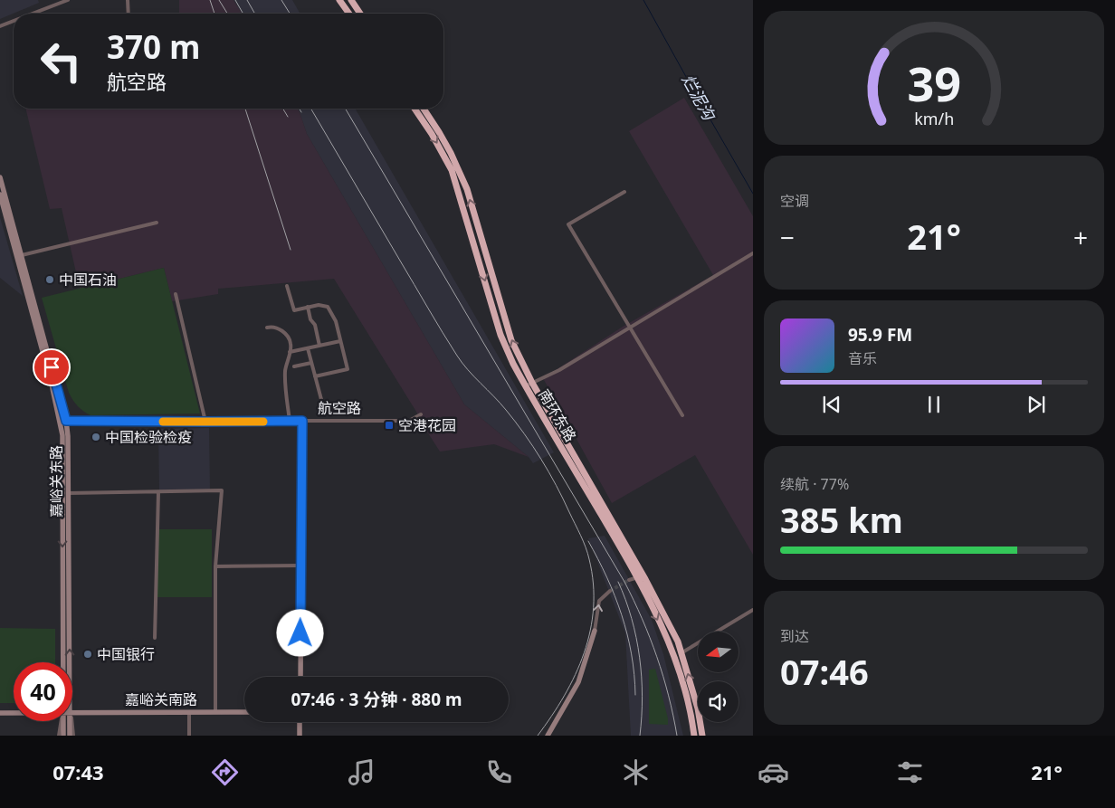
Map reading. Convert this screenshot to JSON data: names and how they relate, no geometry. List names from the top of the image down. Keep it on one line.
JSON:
{"streets":{"highway":["南环东路"],"main road":["航空路","嘉峪关东路","嘉峪关南路"]},"crossings":[["航空路","嘉峪关东路"]],"water":["烂泥沟"],"places":{"other":["中国石油","中国检验检疫","中国银行"],"transit":["空港花园"]},"north":"left","page":{"turn":["370 m","航空路"],"tile":["空调",["续航 · 77%","385 km"],["到达","07:46"]],"heat":["−","21°","+"],"song":["95.9 FM","音乐"],"limit":"40","trip":"07:46 · 3 分钟 · 880 m","tabs":["07:43","21°"],"gauge":["39","km/h"]}}
